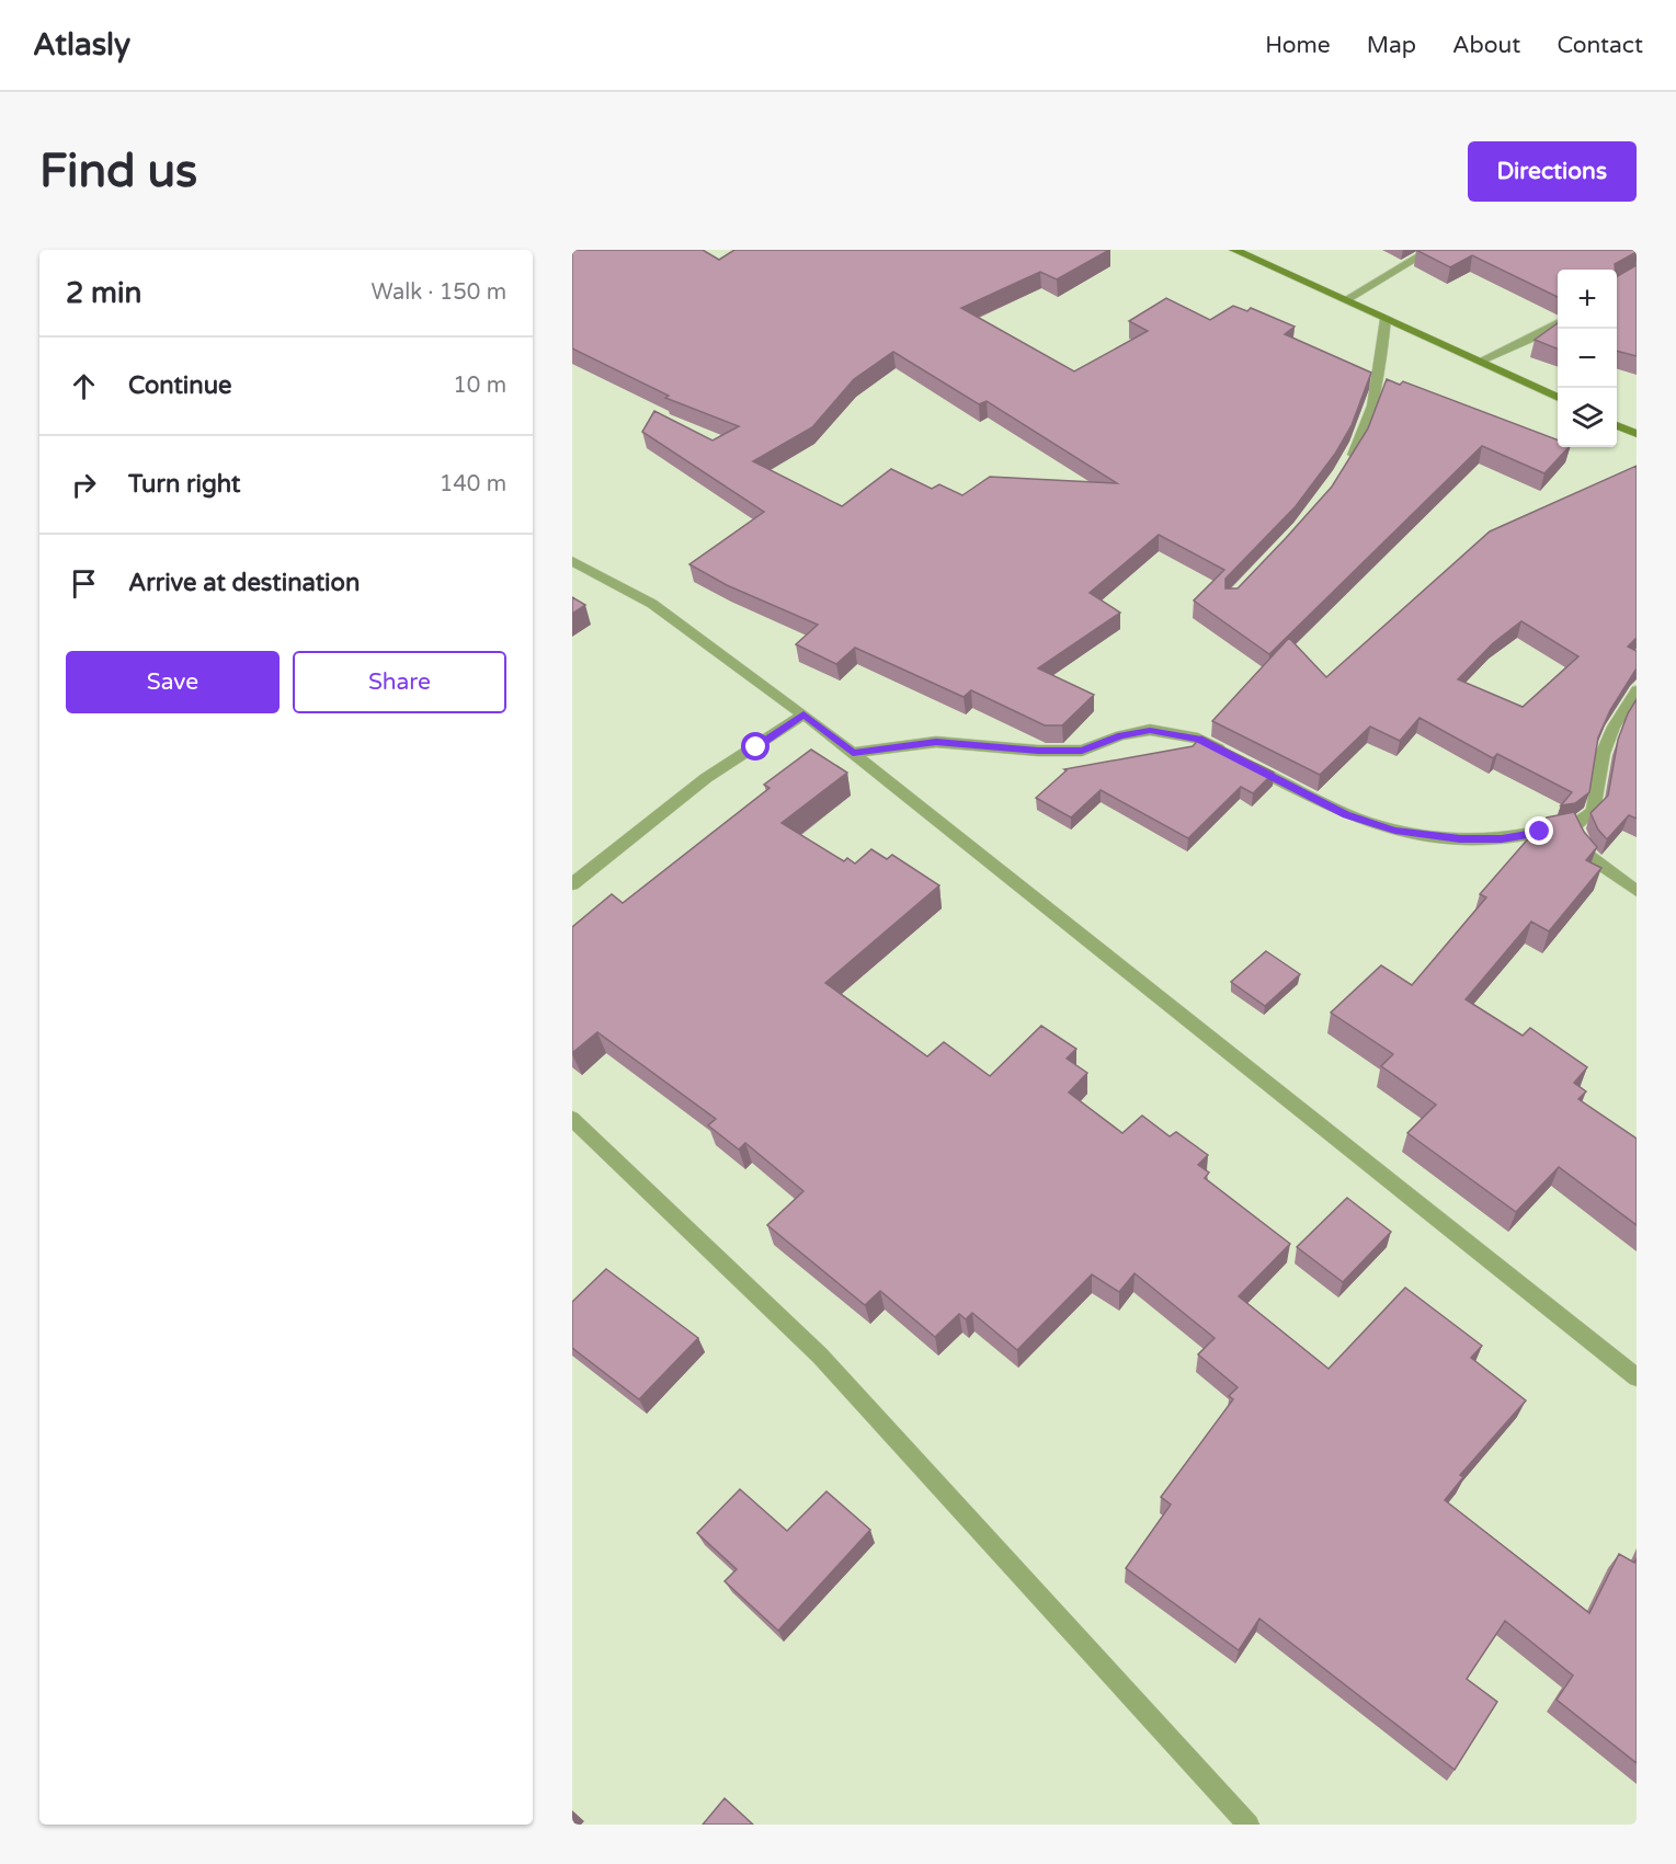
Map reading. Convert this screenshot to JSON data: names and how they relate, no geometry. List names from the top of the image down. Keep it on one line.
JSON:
{"page":{"header":"Atlasly","nav":["Home","Map","About","Contact"],"buttons":["Directions",["Save","Share"]],"title":"Find us","heading":["2 min","Walk · 150 m"],"map_buttons":["+","−"],"list":[["Continue","10 m"],["Turn right","140 m"],"Arrive at destination"]}}
